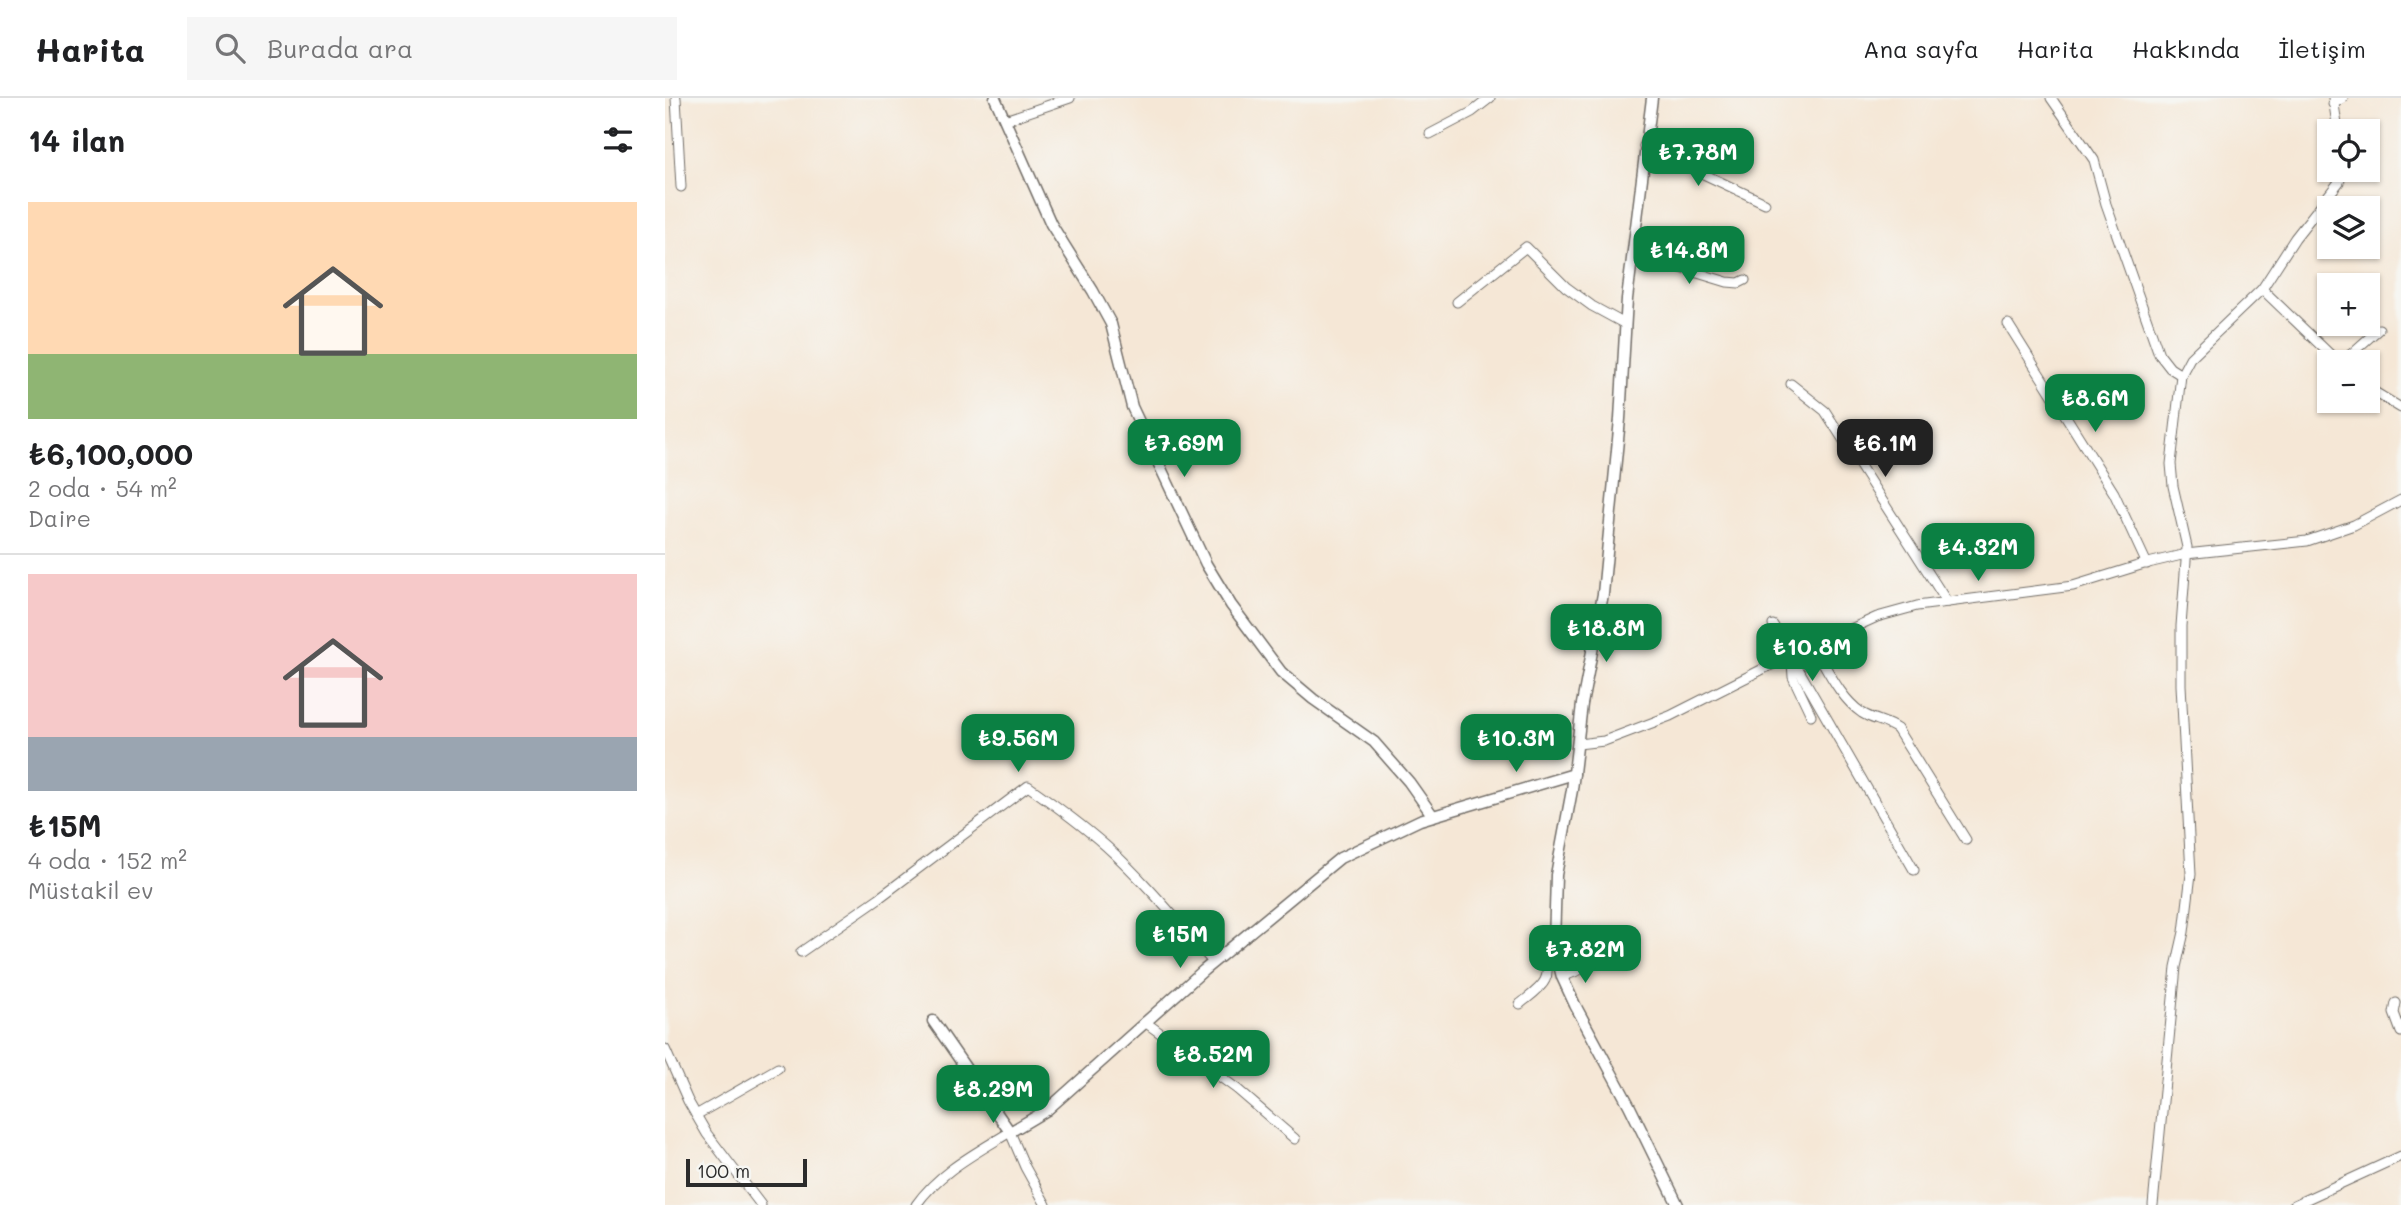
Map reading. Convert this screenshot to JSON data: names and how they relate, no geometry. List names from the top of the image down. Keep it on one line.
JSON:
{"scale_bar":"100 m","page":{"header":"Harita","search":"Burada ara","nav":["Ana sayfa","Harita","Hakkında","İletişim"],"heading":"14 ilan","map_buttons":["+","−"],"price":["₺7.78M","₺14.8M","₺8.6M","₺7.69M","₺6.1M","₺4.32M","₺18.8M","₺10.8M","₺9.56M","₺10.3M","₺15M","₺7.82M","₺8.52M","₺8.29M"],"list":[{"name":"₺6,100,000","note":"2 oda · 54 m² · Daire"},{"name":"₺15M","note":"4 oda · 152 m² · Müstakil ev"}],"scale":"100 m"}}
